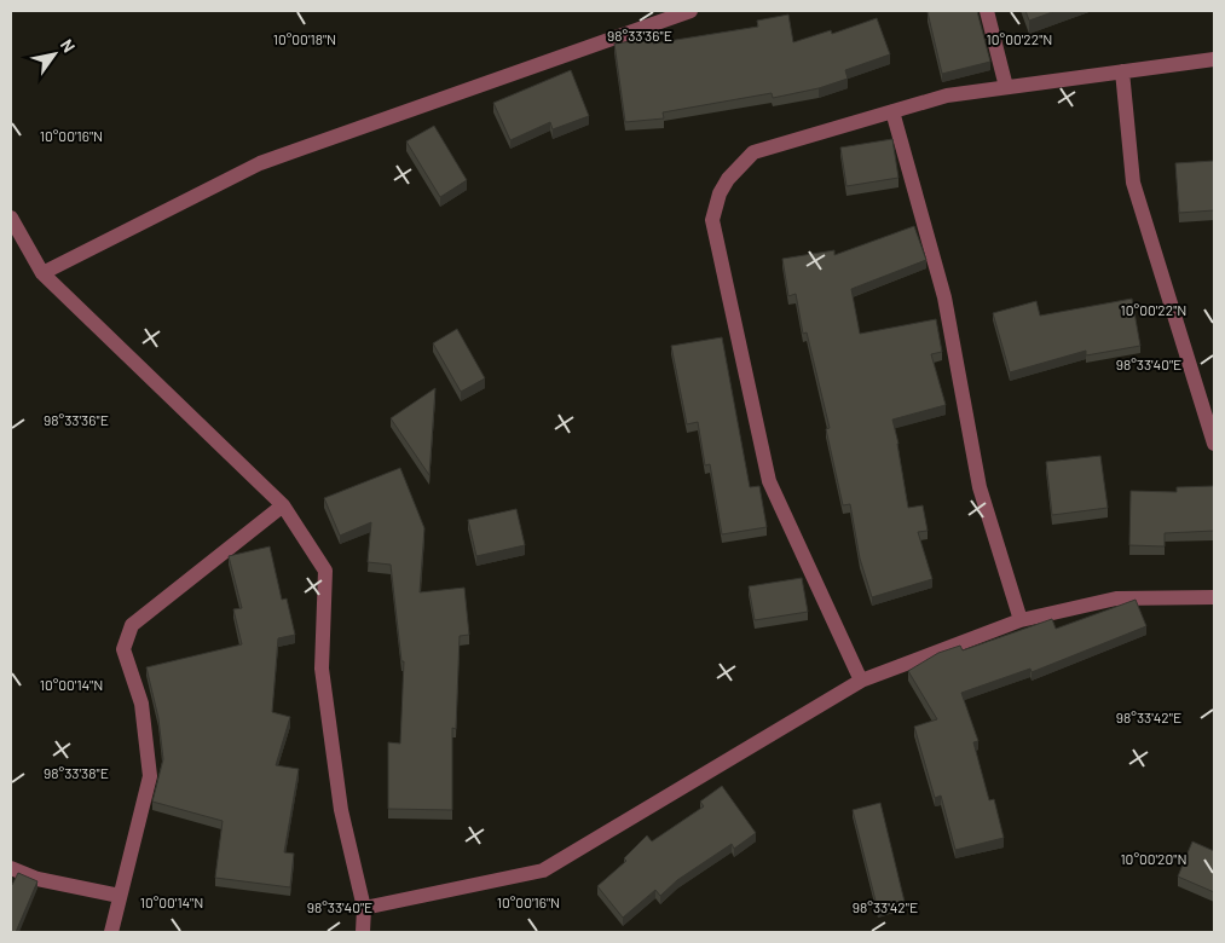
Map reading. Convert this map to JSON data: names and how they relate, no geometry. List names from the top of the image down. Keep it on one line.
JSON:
{"north":"top right","coordinates":["98°33'36\"E","10°00'22\"N","10°00'18\"N","10°00'16\"N","98°33'40\"E","10°00'14\"N","98°33'42\"E","98°33'38\"E","10°00'20\"N"]}
